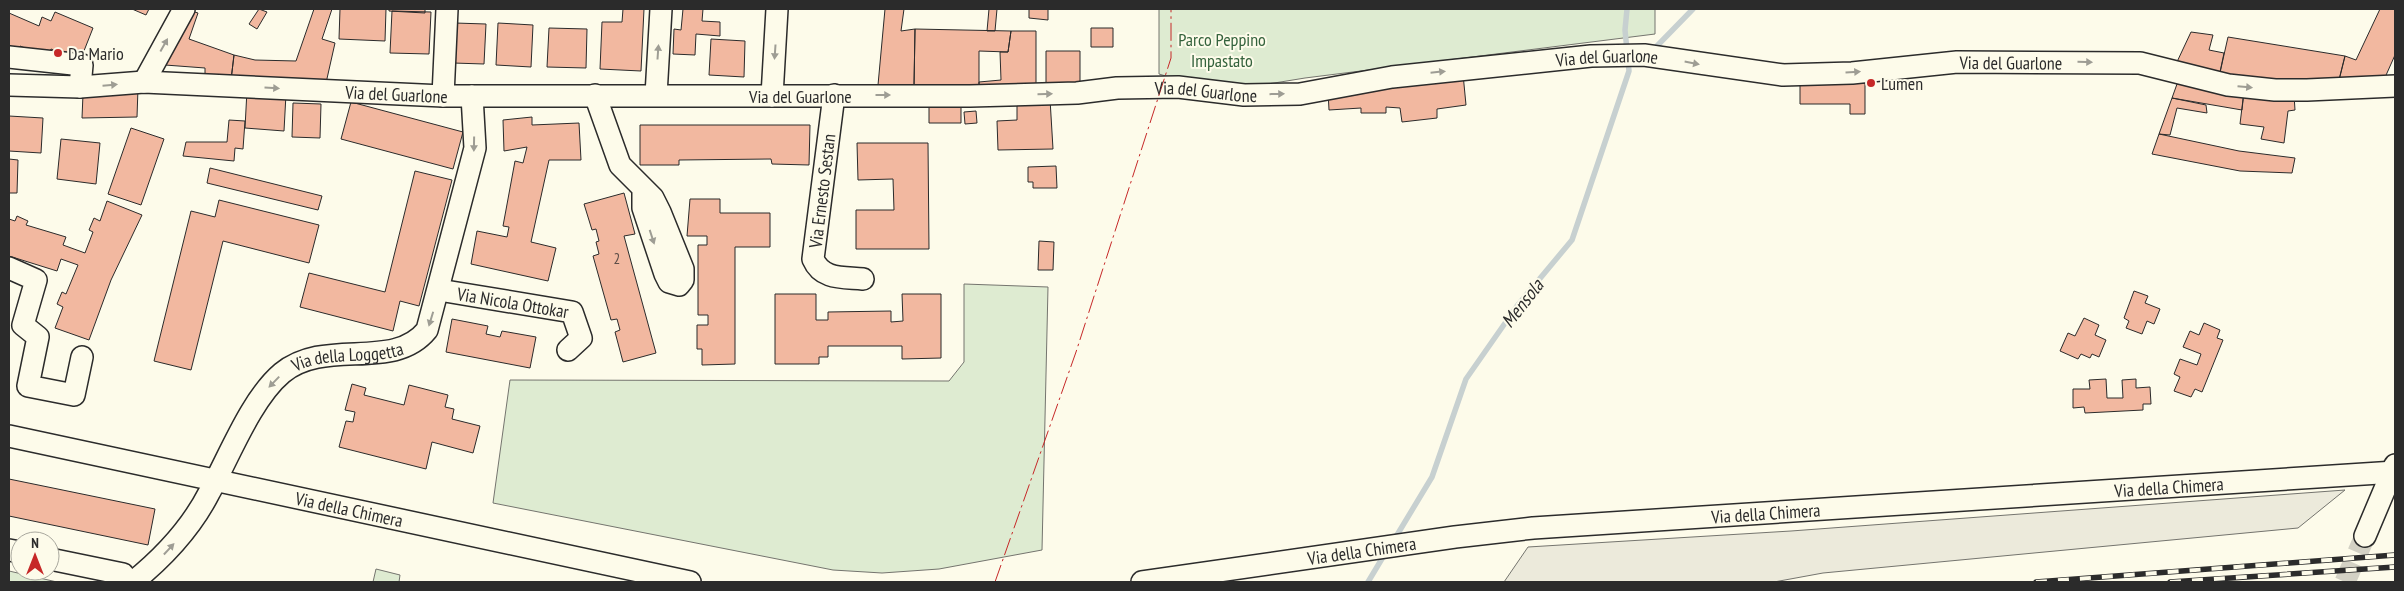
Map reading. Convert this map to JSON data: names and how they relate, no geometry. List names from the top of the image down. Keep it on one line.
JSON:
{"streets":{"street":["Via del Guarlone","Via Ernesto Sestan","Via Nicola Ottokar","Via della Loggetta","Via della Chimera"]},"crossings":[["Via del Guarlone","Via Ernesto Sestan"],["Via del Guarlone","Via della Loggetta"],["Via Nicola Ottokar","Via della Loggetta"],["Via della Loggetta","Via della Chimera"]],"one_way":["Via del Guarlone"],"water":["Mensola"],"parks":["Parco Peppino Impastato"],"places":["Da Mario","Lumen"],"house_numbers":["2"],"north":"top"}
